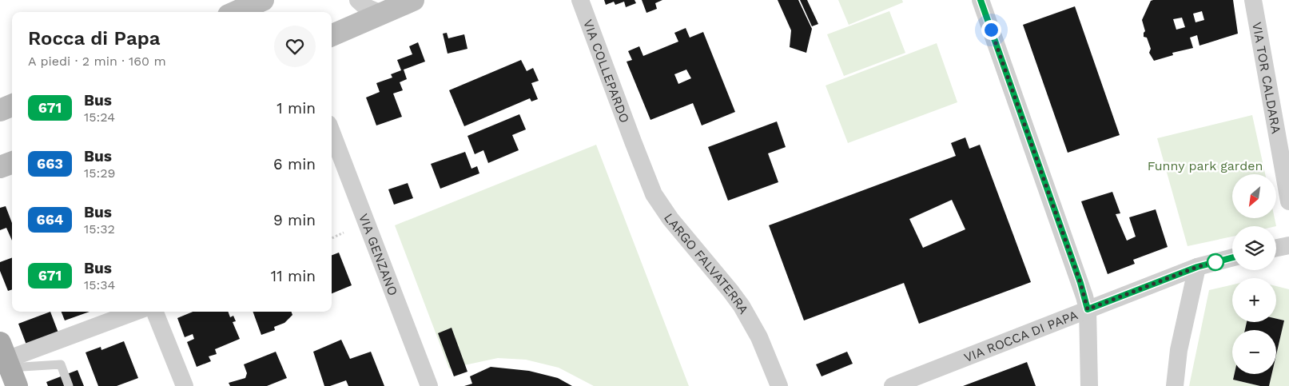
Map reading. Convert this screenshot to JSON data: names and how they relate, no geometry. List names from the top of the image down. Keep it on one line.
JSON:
{"streets":{"street":["VIA COLLEPARDO","VIA TOR CALDARA","VIA GENZANO","LARGO FALVATERRA","VIA ROCCA DI PAPA"]},"crossings":[["VIA COLLEPARDO","LARGO FALVATERRA"]],"parks":["Funny park garden"],"lines":["bus line 671"],"north":"bottom left","page":{"heading":["Rocca di Papa","A piedi · 2 min · 160 m"],"list":[{"mark":"671","name":"Bus","note":"15:24","value":"1 min"},{"mark":"663","name":"Bus","note":"15:29","value":"6 min"},{"mark":"664","name":"Bus","note":"15:32","value":"9 min"},{"mark":"671","name":"Bus","note":"15:34","value":"11 min"}],"map_buttons":["+","−"]}}
